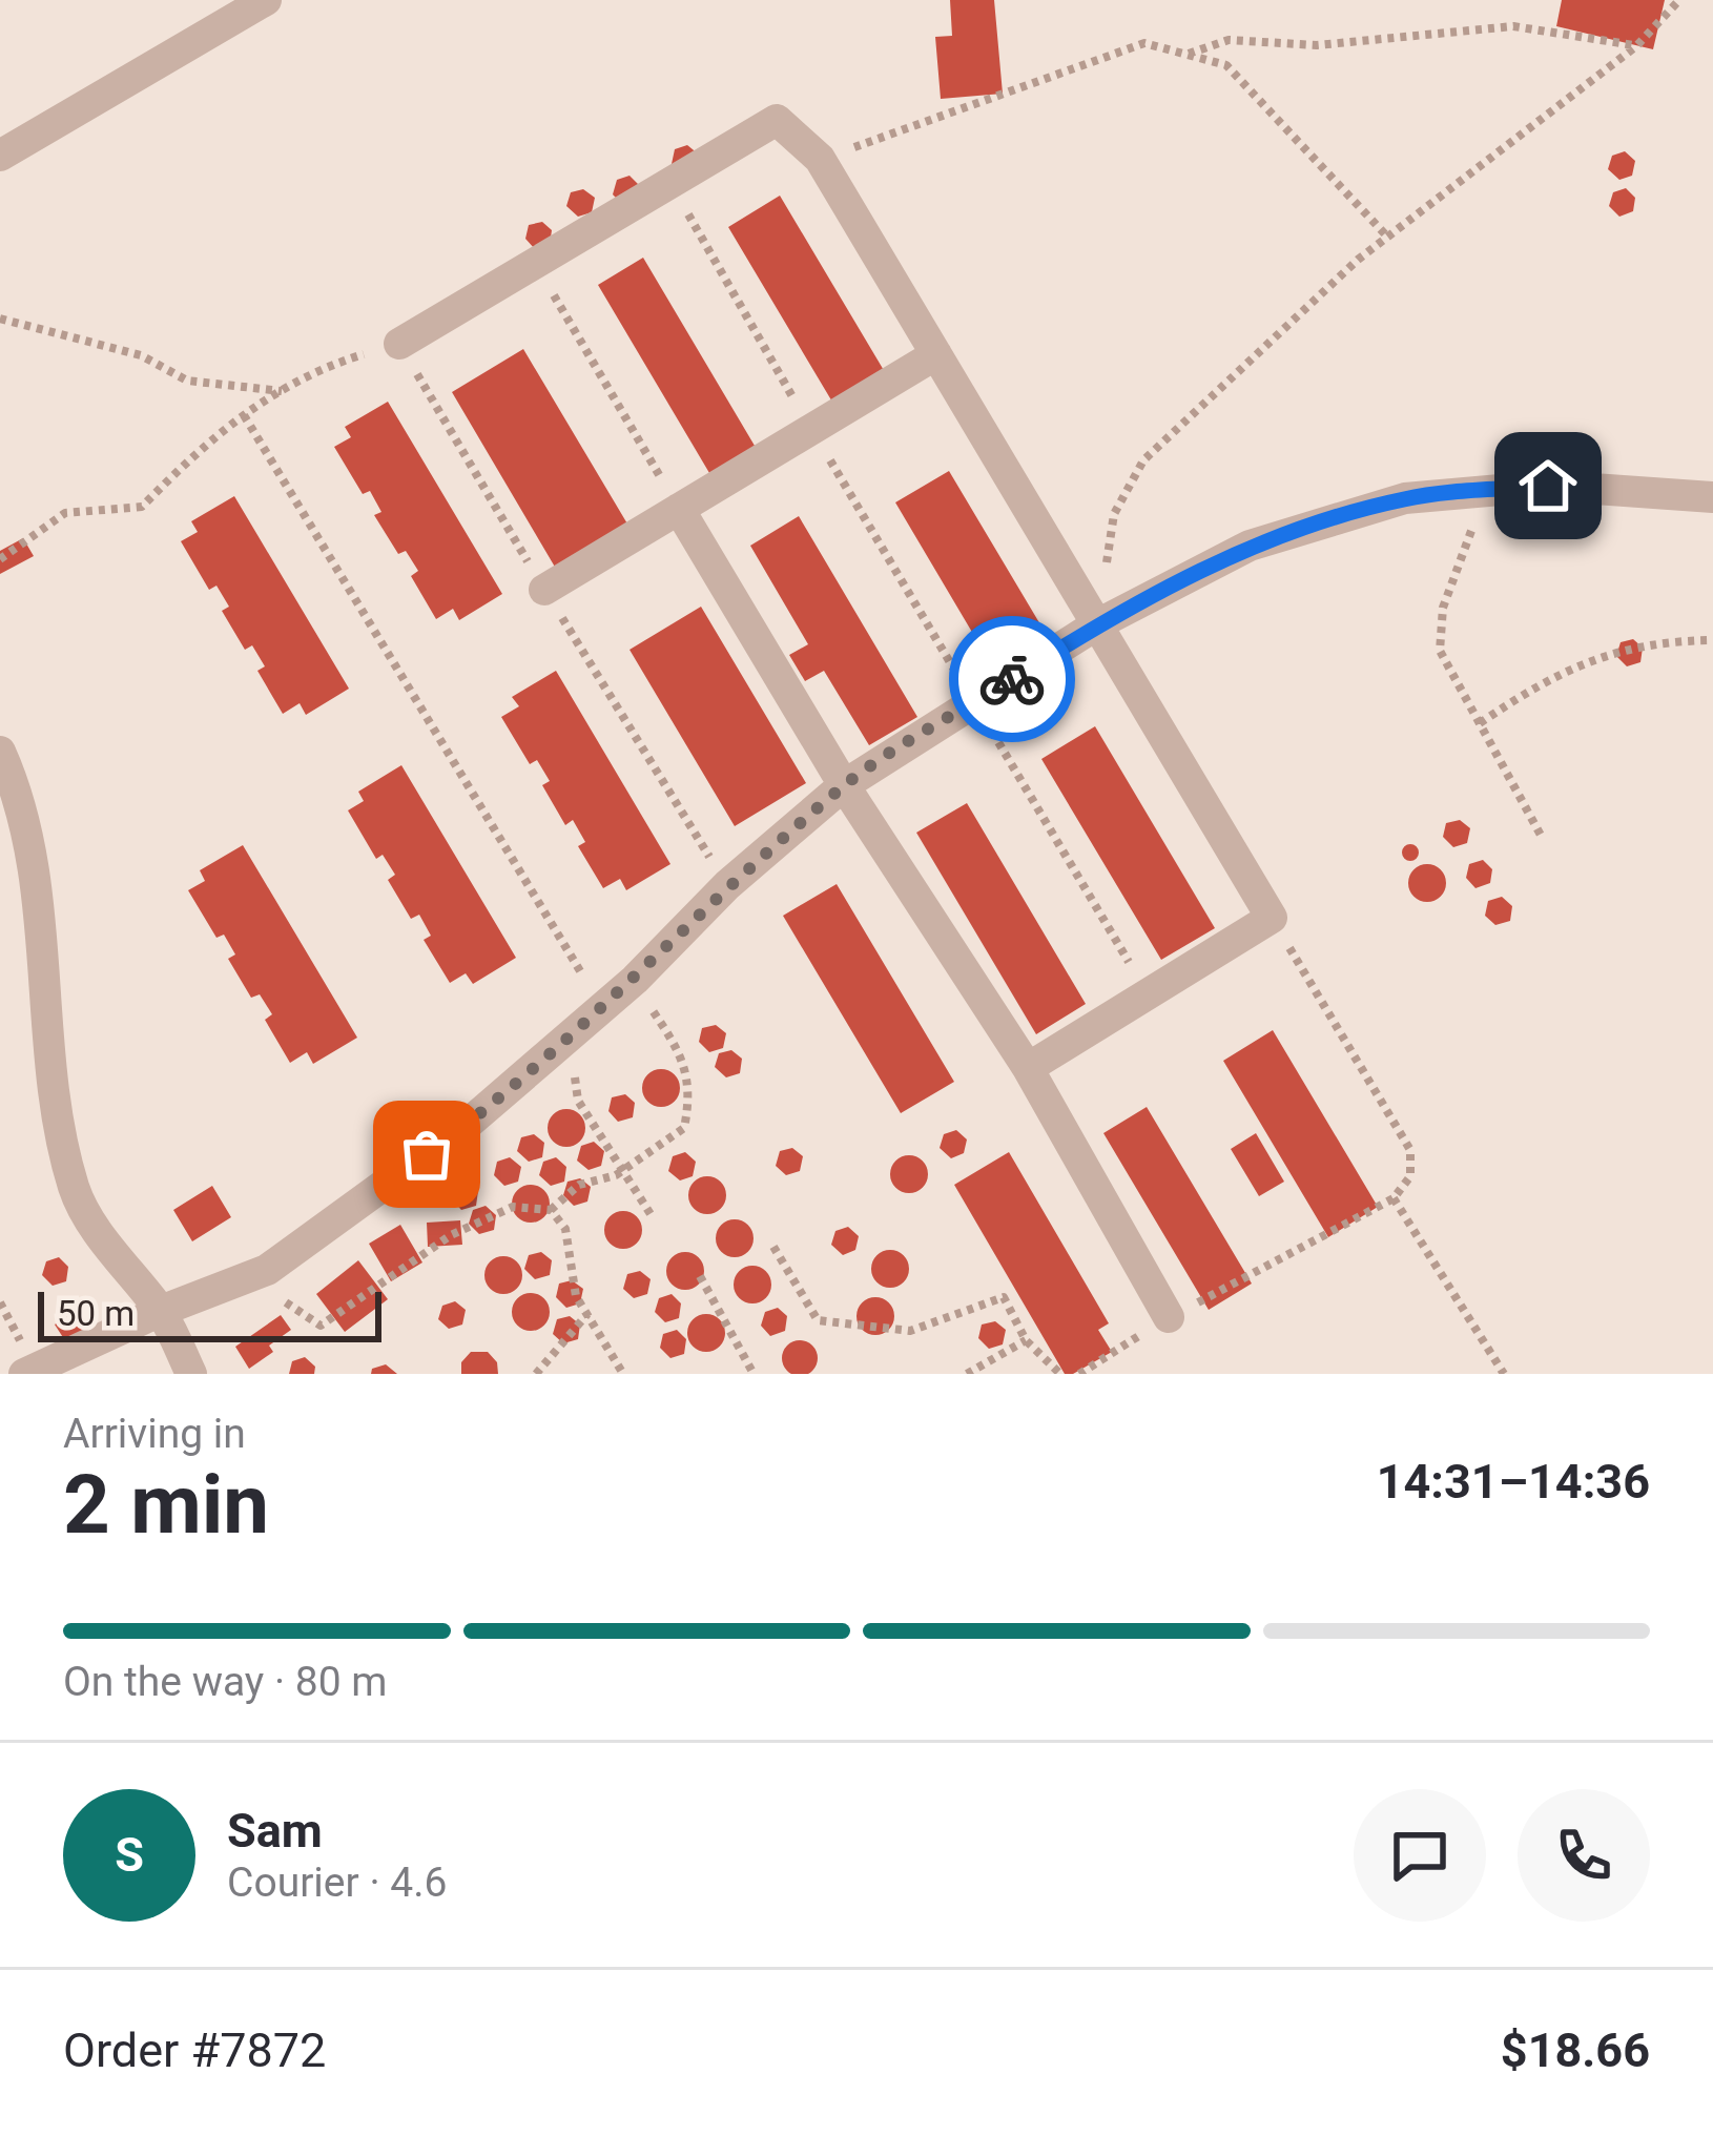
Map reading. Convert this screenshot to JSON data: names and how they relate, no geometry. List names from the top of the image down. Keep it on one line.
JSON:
{"scale_bar":"50 m","page":{"scale":"50 m","heading":["2 min","Arriving in","14:31–14:36"],"panel":["Sam","Courier · 4.6","Order #7872","$18.66"],"bar":"On the way · 80 m","round":"S"}}
